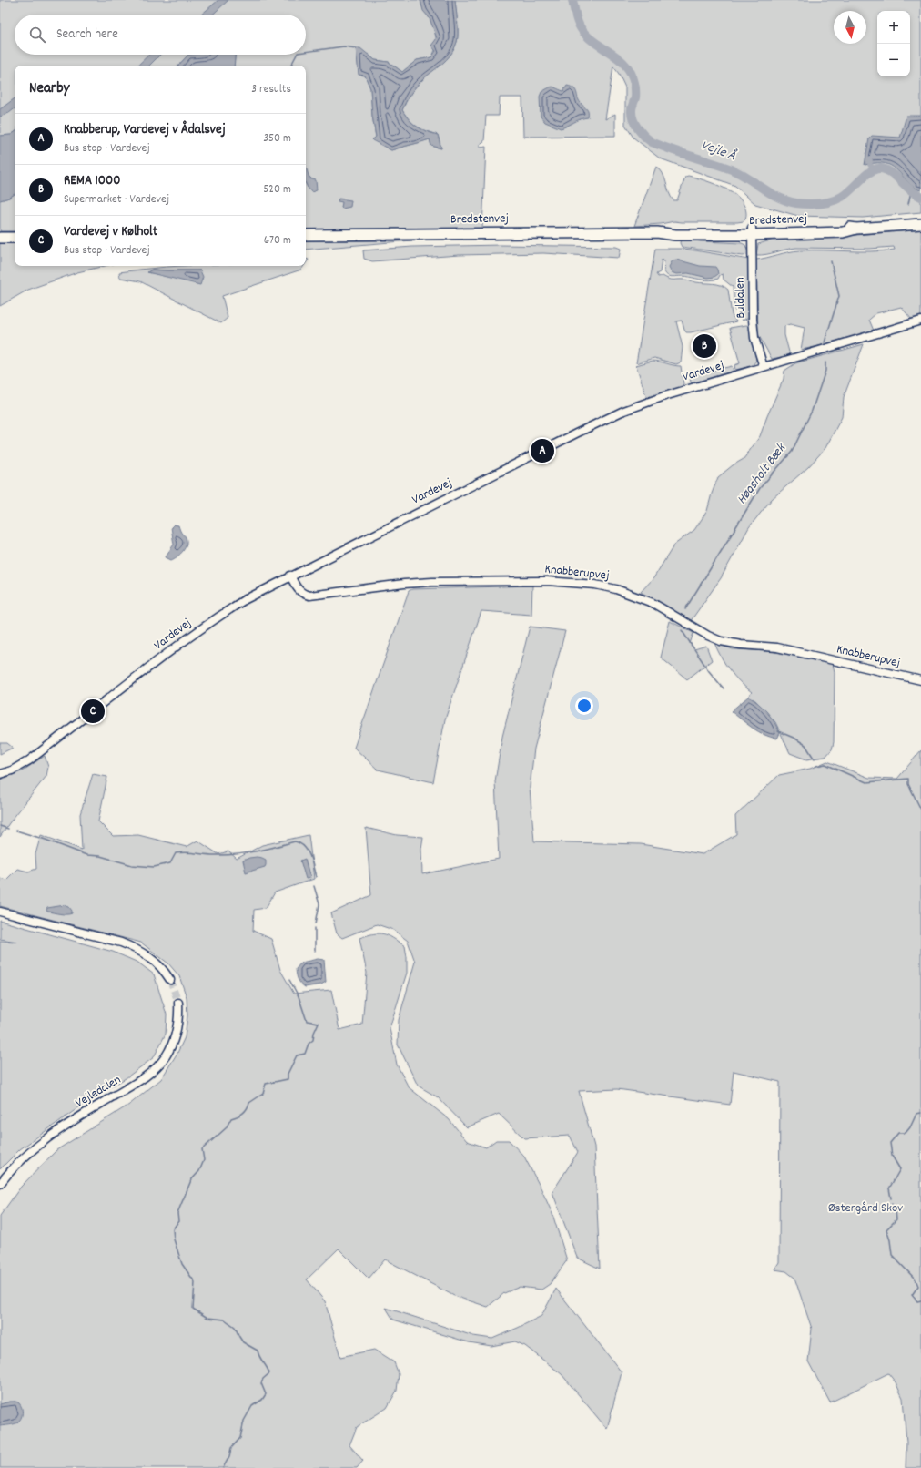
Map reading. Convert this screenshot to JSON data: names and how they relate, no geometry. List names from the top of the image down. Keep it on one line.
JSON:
{"streets":{"highway":["Bredstenvej"],"street":["Buldalen","Vardevej","Knabberupvej","Vejledalen"]},"crossings":[["Bredstenvej","Buldalen"],["Buldalen","Vardevej"],["Vardevej","Knabberupvej"]],"water":["Vejle Å","Høgsholt Bæk"],"parks":["Østergård Skov"],"north":"bottom","page":{"map_buttons":["+","−"],"search":"Search here","heading":["Nearby","3 results"],"list":[{"mark":"A","name":"Knabberup, Vardevej v Ådalsvej","note":"Bus stop · Vardevej","value":"350 m"},{"mark":"B","name":"REMA 1000","note":"Supermarket · Vardevej","value":"520 m"},{"mark":"C","name":"Vardevej v Kølholt","note":"Bus stop · Vardevej","value":"670 m"}],"pins":["B","A","C"]}}
